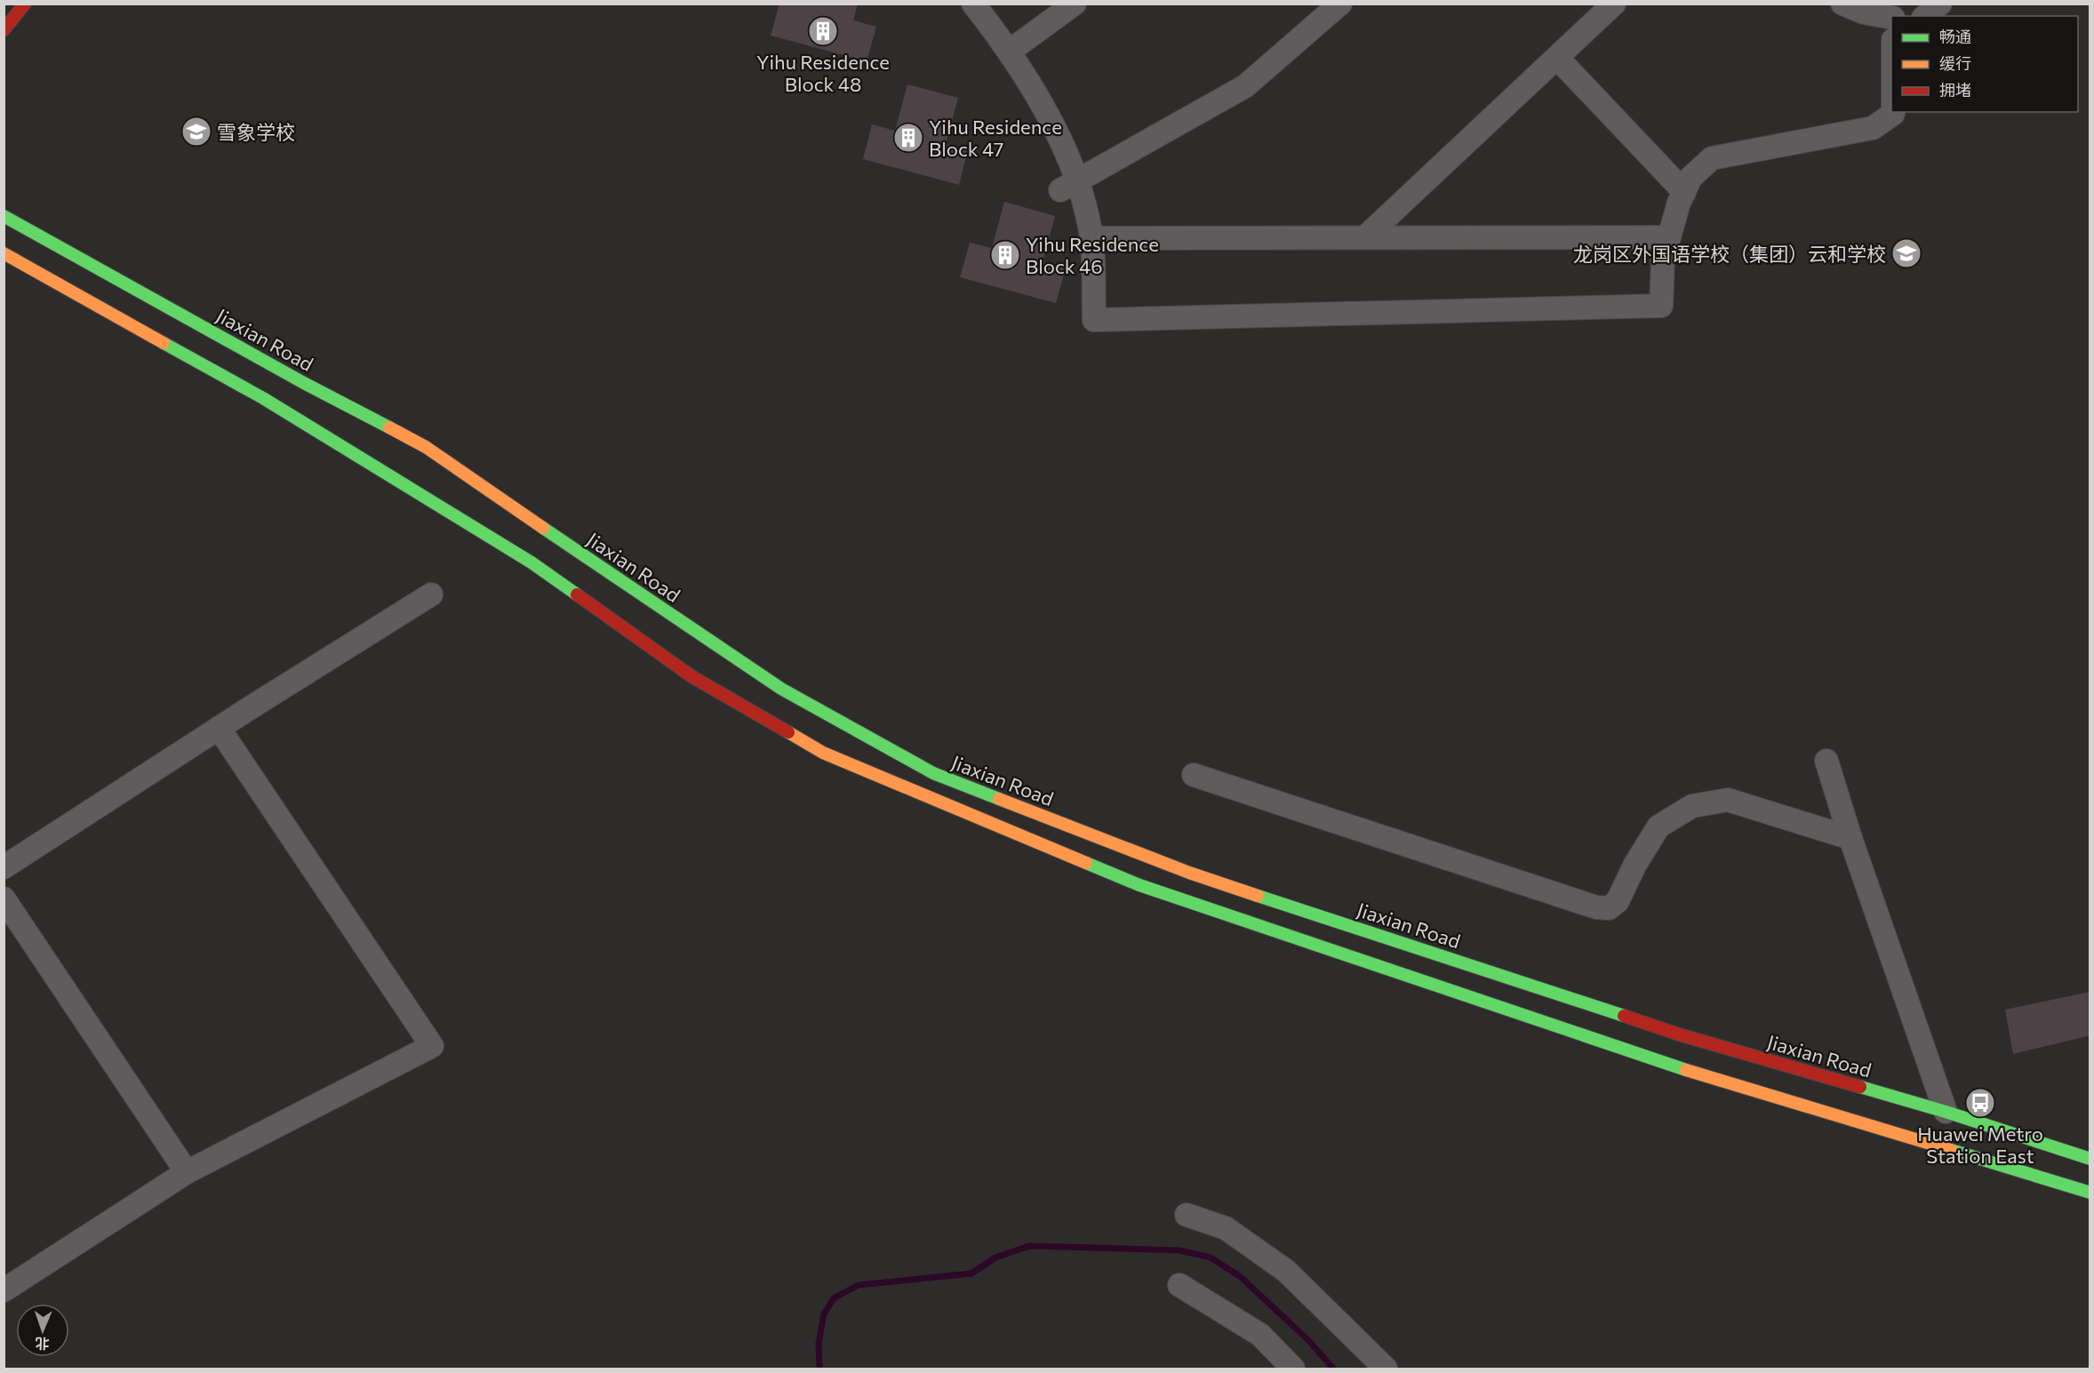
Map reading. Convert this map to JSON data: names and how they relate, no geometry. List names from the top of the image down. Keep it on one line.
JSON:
{"streets":{"main road":["Jiaxian Road"]},"places":{"building":["Yihu Residence Block 48","Yihu Residence Block 47","Yihu Residence Block 46"],"school or university":["雪象学校","龙岗区外国语学校（集团）云和学校"],"bus stop":["Huawei Metro Station East"]},"legend":["畅通","缓行","拥堵"],"north":"bottom"}
